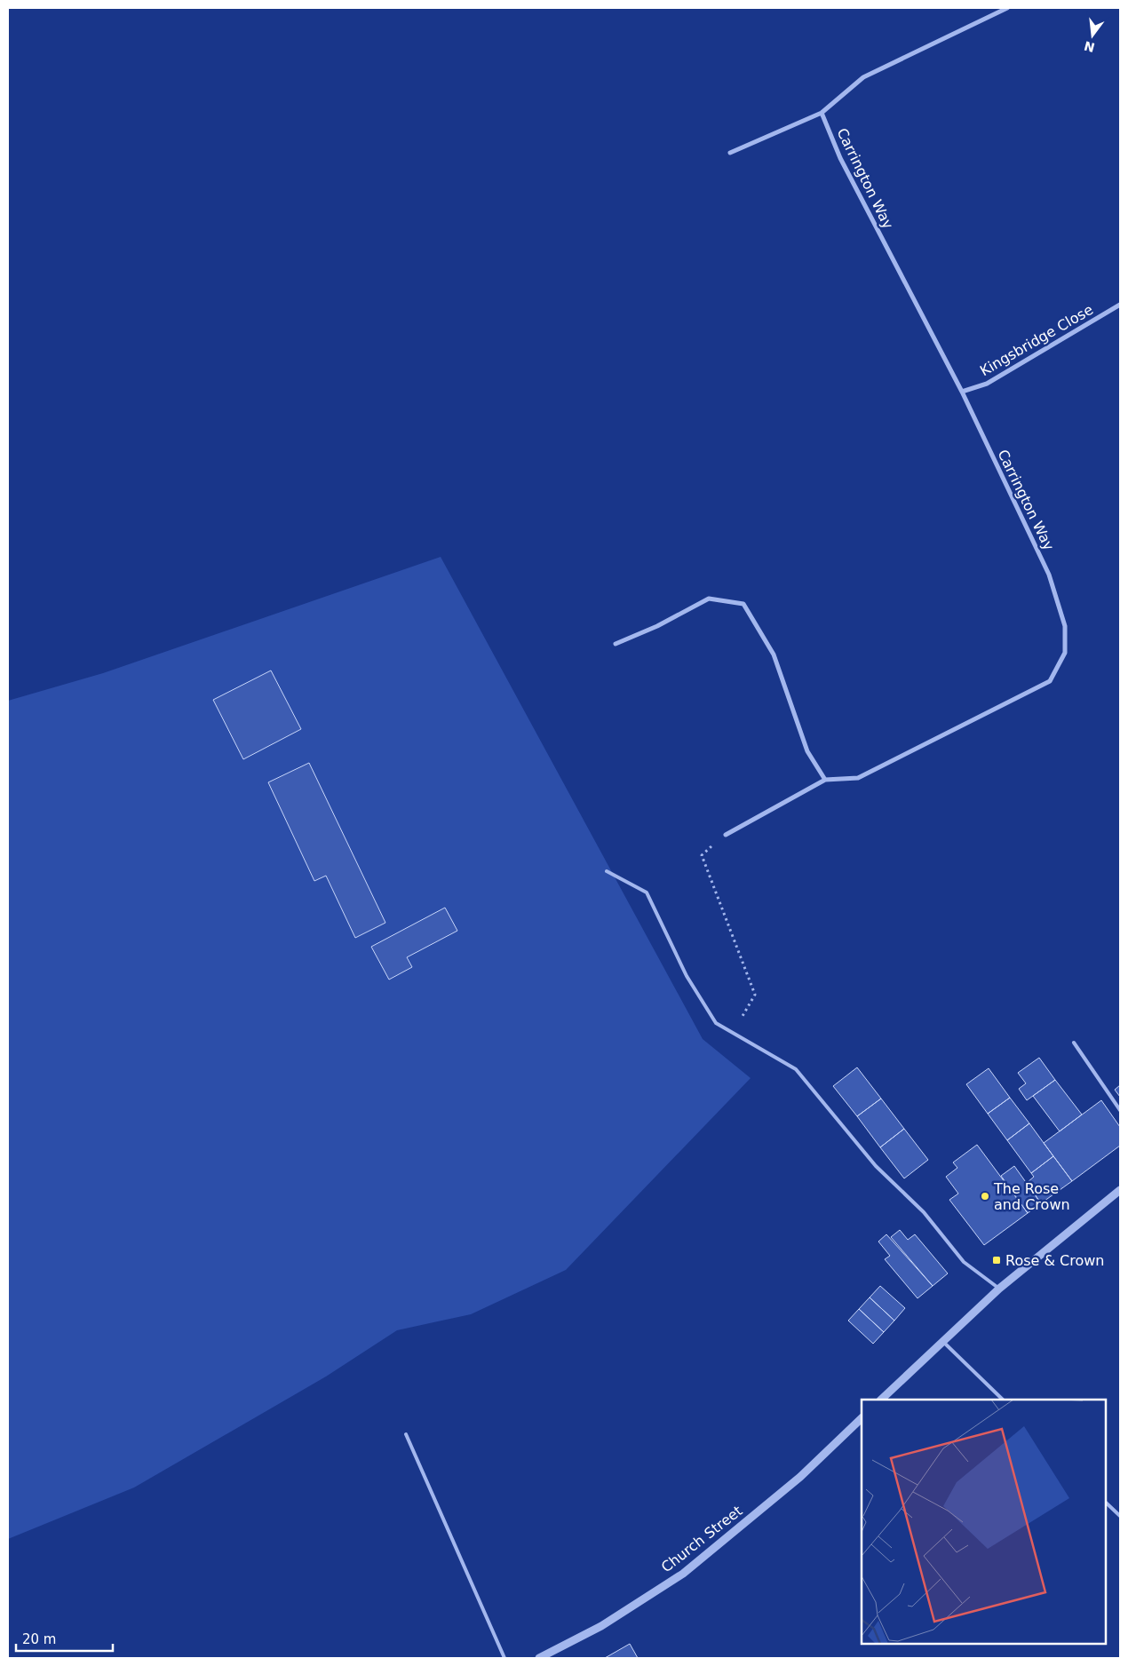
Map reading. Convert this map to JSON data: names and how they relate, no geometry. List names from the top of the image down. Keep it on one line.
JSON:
{"streets":{"street":["Carrington Way","Kingsbridge Close","Church Street"]},"crossings":[["Carrington Way","Kingsbridge Close"]],"places":{"other":["The Rose and Crown"],"transit":["Rose & Crown"]},"scale_bar":"20 m","north":"bottom"}
